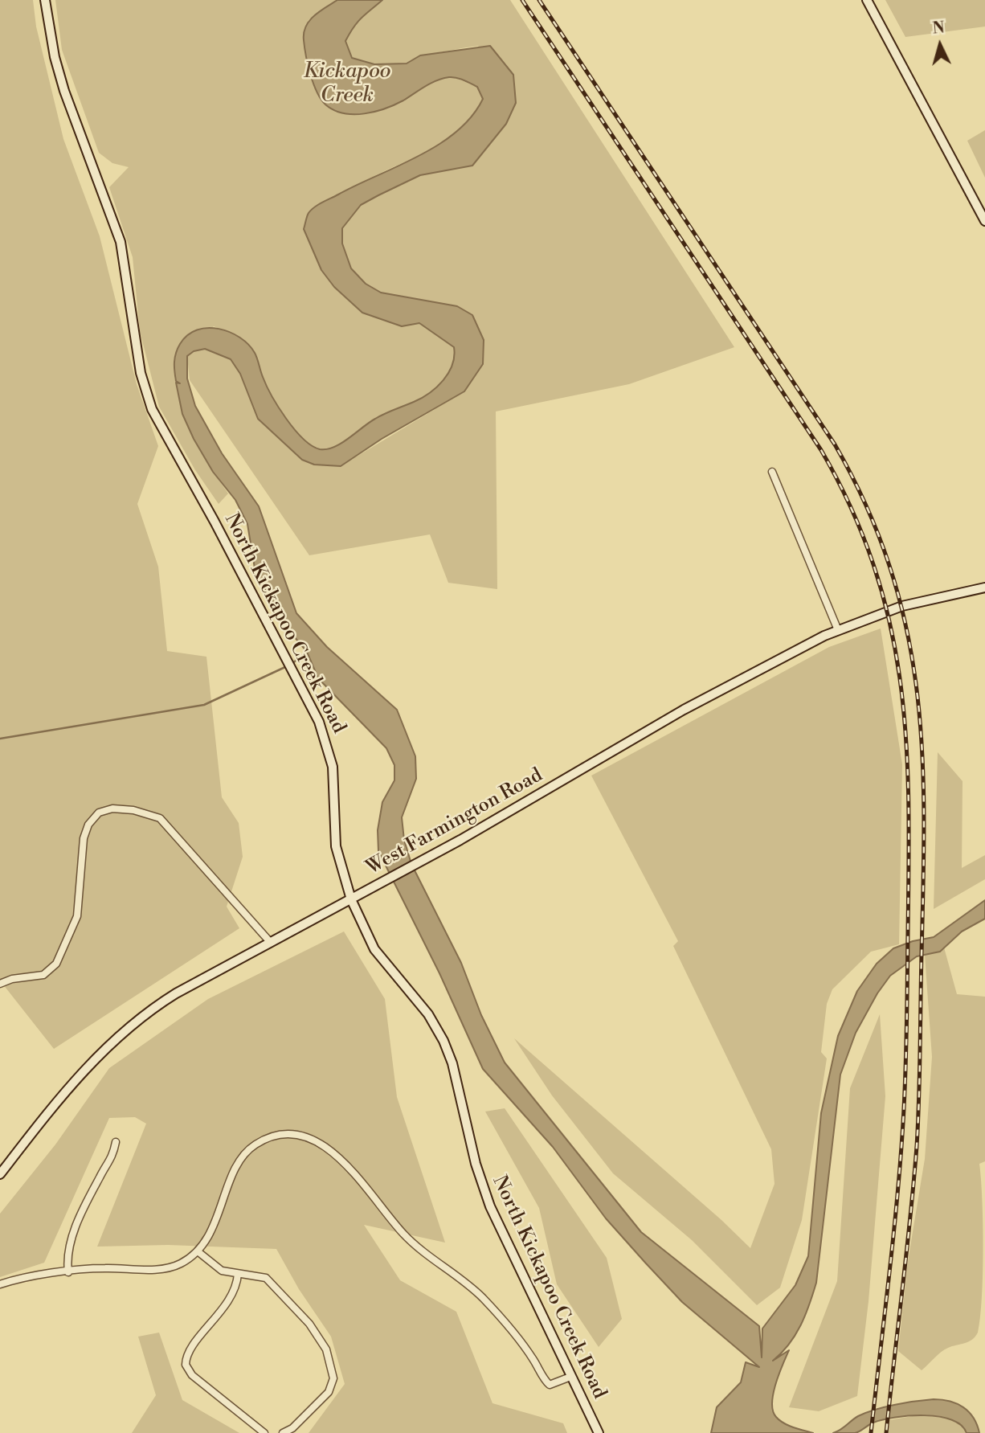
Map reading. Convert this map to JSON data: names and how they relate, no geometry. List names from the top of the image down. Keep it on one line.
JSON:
{"streets":{"main road":["North Kickapoo Creek Road","West Farmington Road"]},"crossings":[["North Kickapoo Creek Road","West Farmington Road"]],"water":["Kickapoo Creek"],"north":"top"}
